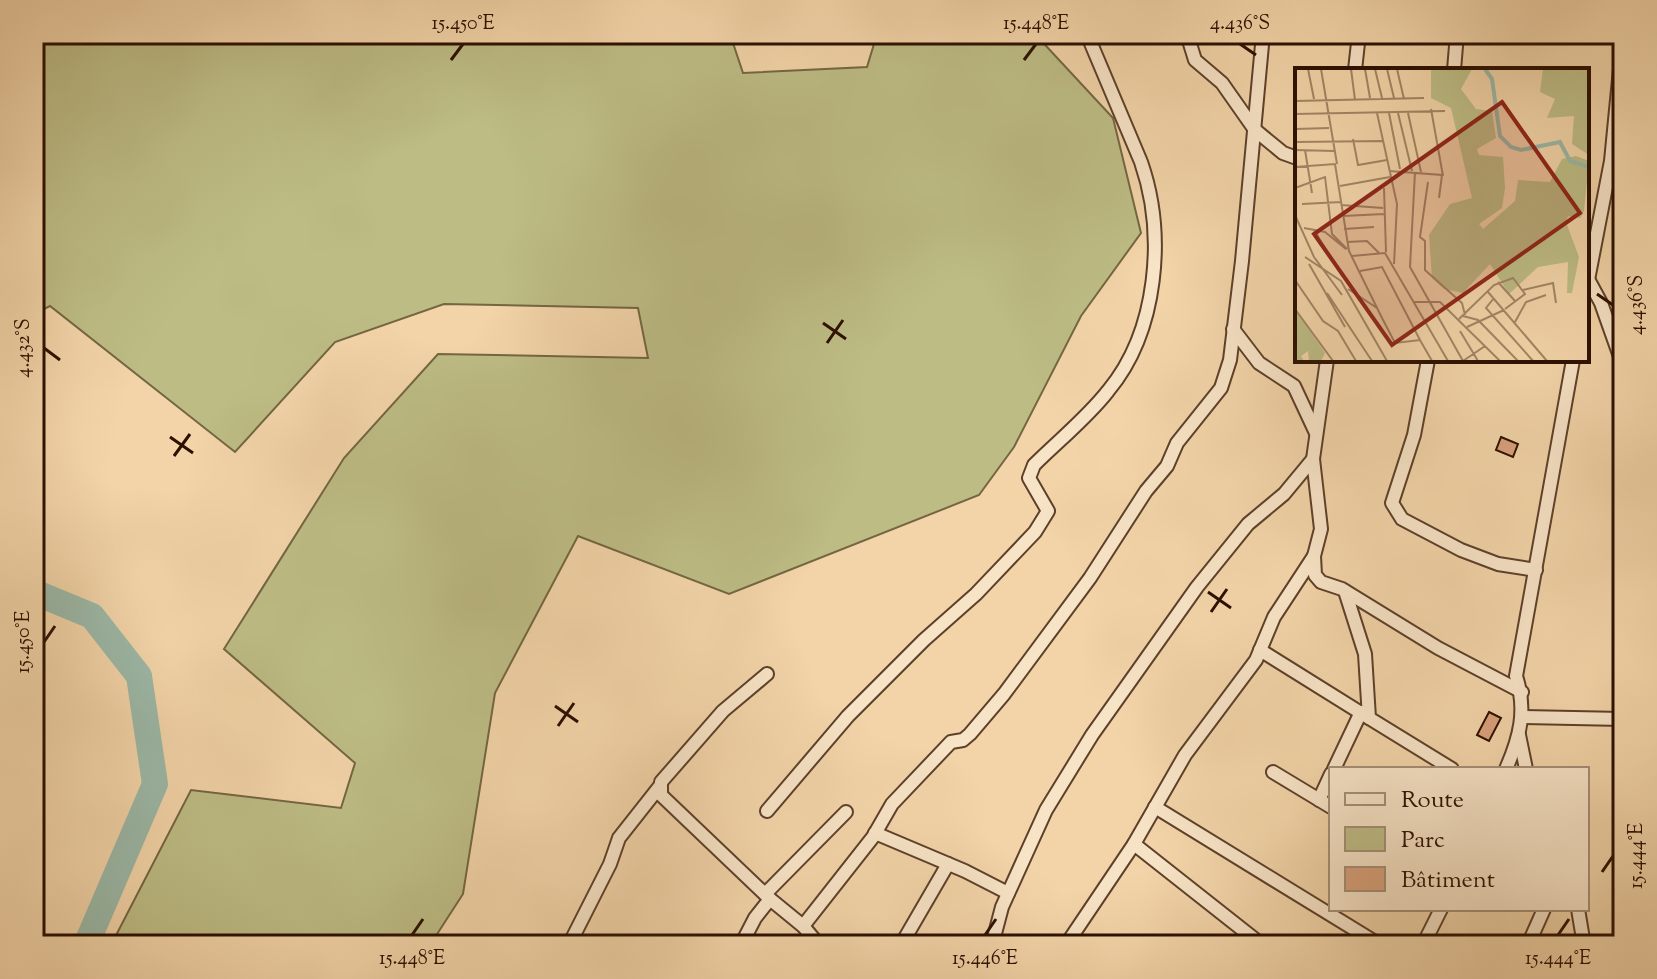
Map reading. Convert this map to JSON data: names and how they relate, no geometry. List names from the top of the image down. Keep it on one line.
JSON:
{"legend":["Route","Parc","Bâtiment"],"coordinates":["15.450°E","15.448°E","4.436°S","4.432°S","15.444°E","15.446°E"]}
